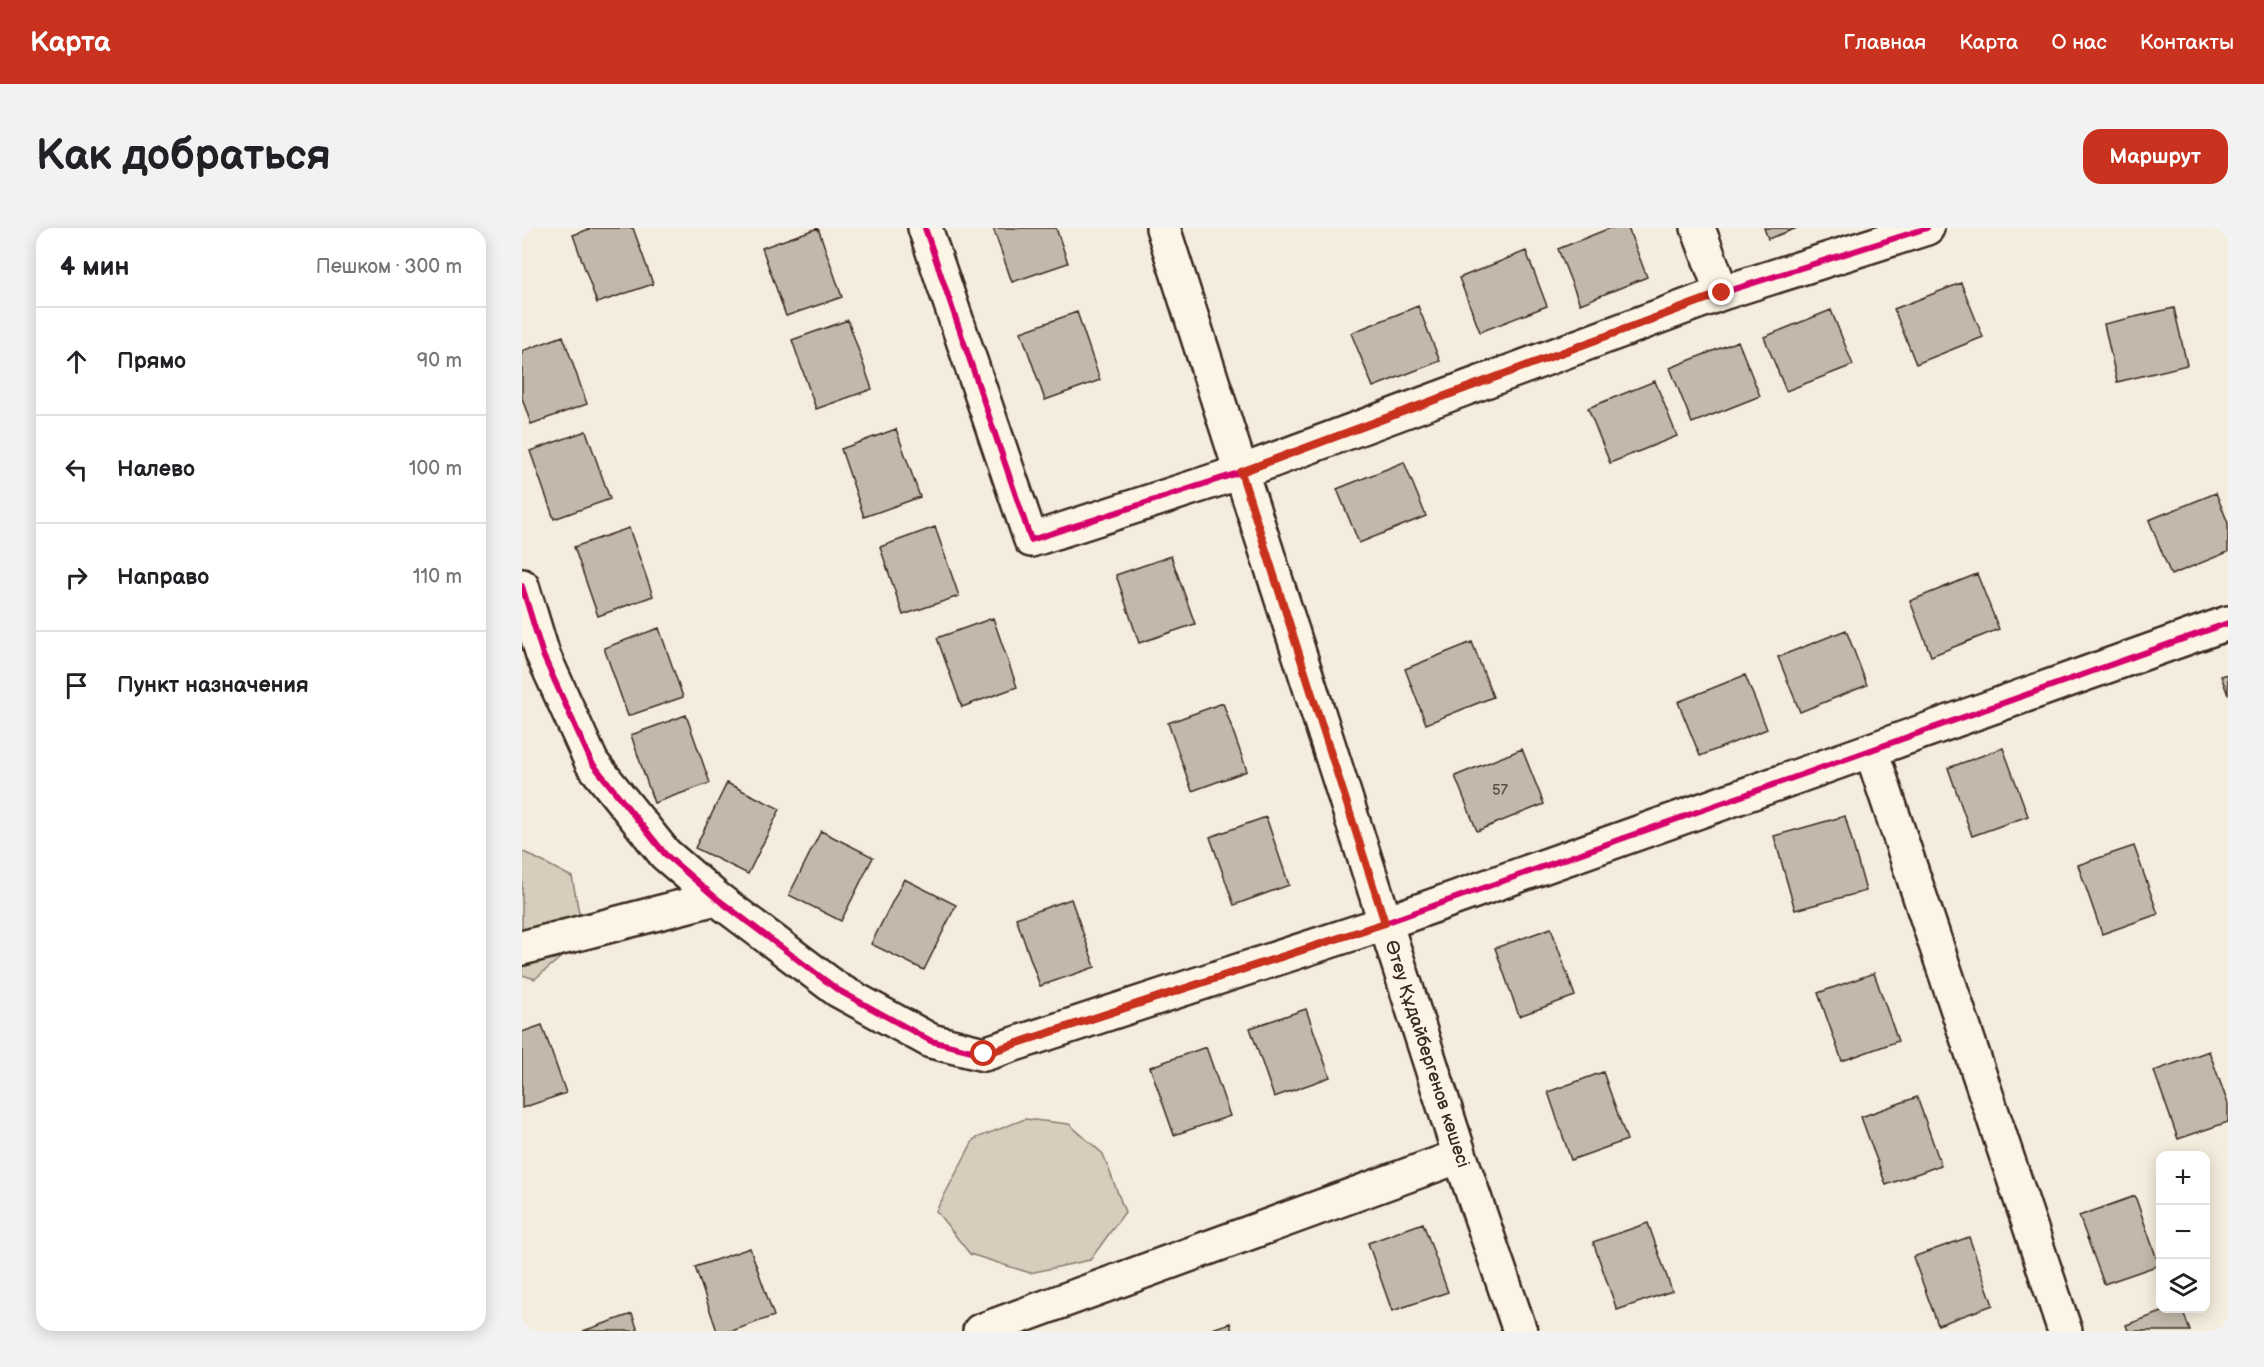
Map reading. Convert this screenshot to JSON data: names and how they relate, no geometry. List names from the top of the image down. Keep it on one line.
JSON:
{"streets":{"street":["Өтеу Құдайбергенов көшесі"]},"house_numbers":["57"],"page":{"header":"Карта","nav":["Главная","Карта","О нас","Контакты"],"buttons":"Маршрут","title":"Как добраться","heading":["4 мин","Пешком · 300 m"],"list":[["Прямо","90 m"],["Налево","100 m"],["Направо","110 m"],"Пункт назначения"],"map_buttons":["+","−"]}}
